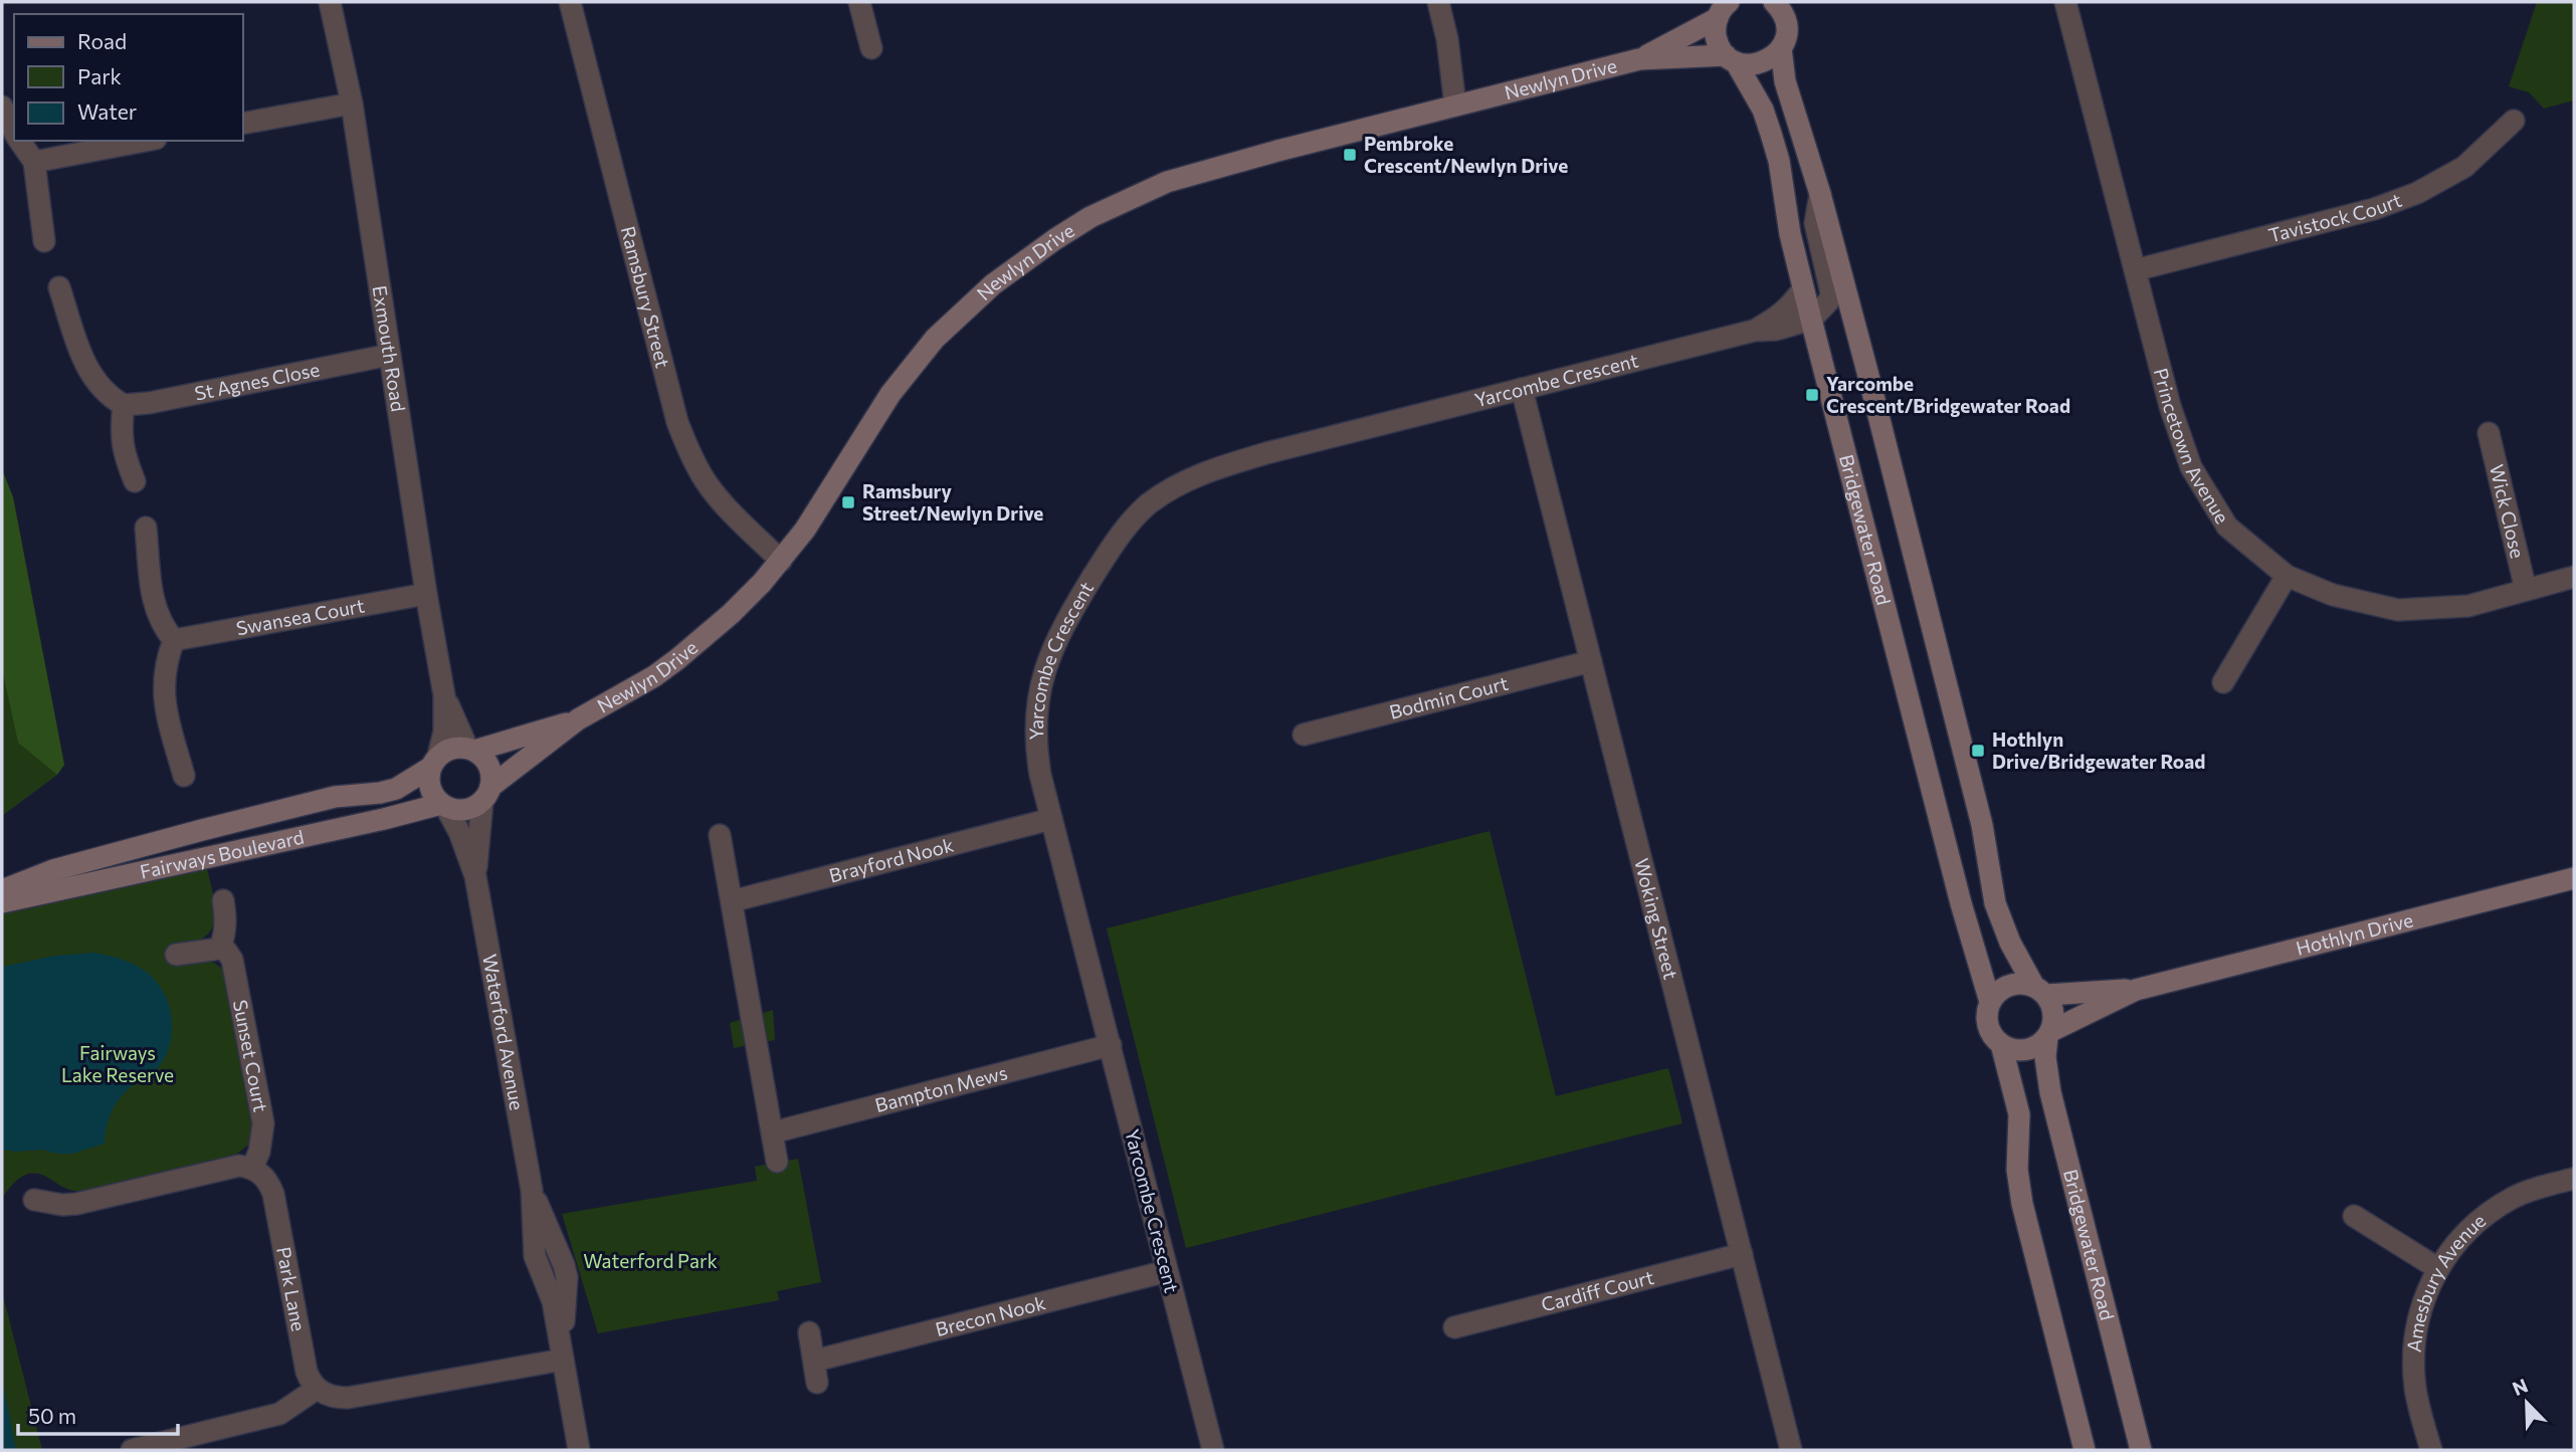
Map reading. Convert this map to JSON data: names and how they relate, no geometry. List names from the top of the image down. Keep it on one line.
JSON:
{"streets":{"street":["Newlyn Drive","Tavistock Court","Ramsbury Street","Exmouth Road","Yarcombe Crescent","St Agnes Close","Princetown Avenue","Wick Close","Bridgewater Road","Swansea Court","Bodmin Court","Fairways Boulevard","Brayford Nook","Woking Street","Hothlyn Drive","Waterford Avenue","Sunset Court","Bampton Mews","Amesbury Avenue","Park Lane","Cardiff Court","Brecon Nook"]},"crossings":[["Newlyn Drive","Ramsbury Street"],["Newlyn Drive","Exmouth Road"],["Newlyn Drive","Bridgewater Road"],["Newlyn Drive","Fairways Boulevard"],["Newlyn Drive","Waterford Avenue"],["Tavistock Court","Princetown Avenue"],["Exmouth Road","St Agnes Close"],["Exmouth Road","Swansea Court"],["Exmouth Road","Fairways Boulevard"],["Exmouth Road","Waterford Avenue"],["Yarcombe Crescent","Bridgewater Road"],["Yarcombe Crescent","Brayford Nook"],["Yarcombe Crescent","Woking Street"],["Yarcombe Crescent","Bampton Mews"],["Yarcombe Crescent","Brecon Nook"],["Princetown Avenue","Wick Close"],["Bridgewater Road","Hothlyn Drive"],["Bodmin Court","Woking Street"],["Fairways Boulevard","Waterford Avenue"],["Woking Street","Cardiff Court"],["Sunset Court","Park Lane"]],"parks":["Fairways Lake Reserve","Waterford Park"],"places":{"transit":["Pembroke Crescent/Newlyn Drive","Yarcombe Crescent/Bridgewater Road","Ramsbury Street/Newlyn Drive","Hothlyn Drive/Bridgewater Road"]},"legend":["Road","Park","Water"],"scale_bar":"50 m","north":"top left"}
